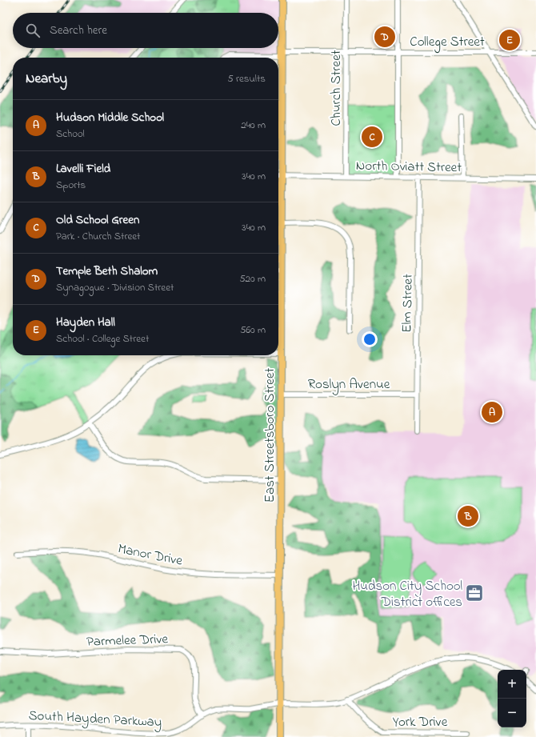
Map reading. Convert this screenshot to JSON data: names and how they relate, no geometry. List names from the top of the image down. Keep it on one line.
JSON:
{"streets":{"main road":["East Streetsboro Street"],"street":["College Street","Church Street","North Oviatt Street","Elm Street","Roslyn Avenue","Manor Drive","Parmelee Drive","South Hayden Parkway","York Drive"]},"crossings":[["College Street","Church Street"],["College Street","East Streetsboro Street"],["Church Street","North Oviatt Street"],["North Oviatt Street","Elm Street"],["North Oviatt Street","East Streetsboro Street"],["Elm Street","Roslyn Avenue"],["Roslyn Avenue","East Streetsboro Street"],["East Streetsboro Street","Manor Drive"],["East Streetsboro Street","South Hayden Parkway"],["Parmelee Drive","South Hayden Parkway"],["South Hayden Parkway","York Drive"]],"places":{"office":["Hudson City School District offices"]},"page":{"search":"Search here","pins":["D","E","C","A","B"],"heading":["Nearby","5 results"],"list":[{"mark":"A","name":"Hudson Middle School","note":"School","value":"240 m"},{"mark":"B","name":"Lavelli Field","note":"Sports","value":"340 m"},{"mark":"C","name":"Old School Green","note":"Park · Church Street","value":"340 m"},{"mark":"D","name":"Temple Beth Shalom","note":"Synagogue · Division Street","value":"520 m"},{"mark":"E","name":"Hayden Hall","note":"School · College Street","value":"560 m"}],"map_buttons":["+","−"]}}
